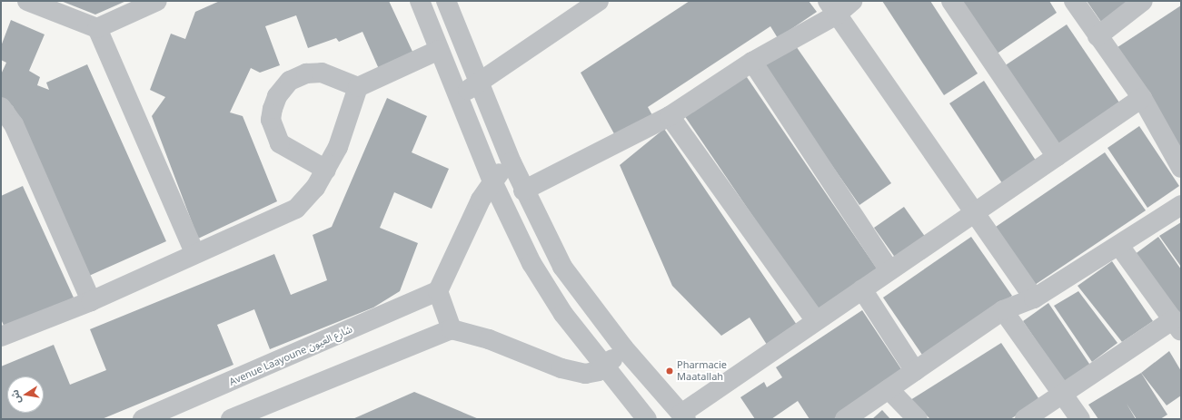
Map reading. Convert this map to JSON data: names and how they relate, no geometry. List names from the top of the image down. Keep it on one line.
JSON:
{"streets":{"street":["Avenue Laayoune شارع العيون"]},"places":["Pharmacie Maatallah"],"north":"left"}
